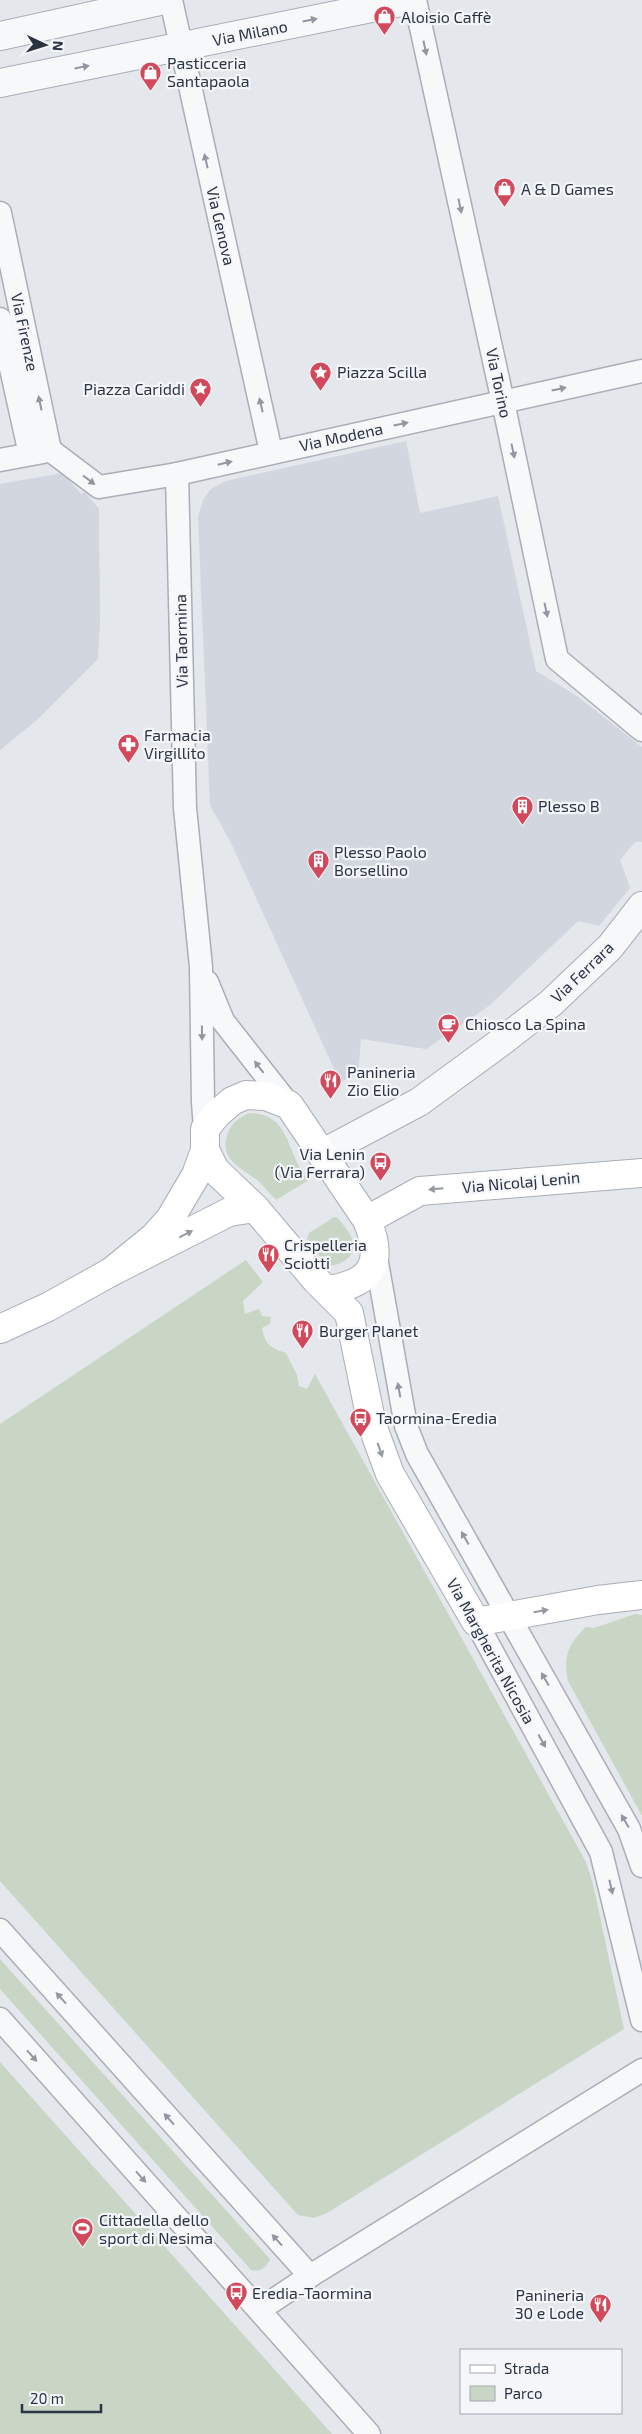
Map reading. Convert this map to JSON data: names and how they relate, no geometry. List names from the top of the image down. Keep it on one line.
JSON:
{"streets":{"main road":["Via Nicolaj Lenin","Via Margherita Nicosia"],"street":["Via Milano","Via Genova","Via Firenze","Via Torino","Via Modena","Via Taormina","Via Ferrara"]},"crossings":[["Via Milano","Via Genova"],["Via Milano","Via Torino"],["Via Genova","Via Modena"],["Via Firenze","Via Modena"],["Via Torino","Via Modena"],["Via Modena","Via Taormina"]],"one_way":["Via Genova","Via Torino","Via Modena","Via Nicolaj Lenin"],"places":{"shop":["Aloisio Caffè","Pasticceria Santapaola","A & D Games"],"place":["Piazza Scilla","Piazza Cariddi"],"pharmacy":["Farmacia Virgillito"],"building":["Plesso B","Plesso Paolo Borsellino"],"cafe":["Chiosco La Spina"],"restaurant":["Panineria Zio Elio","Crispelleria Sciotti","Burger Planet","Panineria 30 e Lode"],"bus stop":["Via Lenin (Via Ferrara)","Taormina-Eredia","Eredia-Taormina"],"sports":["Cittadella dello sport di Nesima"]},"legend":["Strada","Parco"],"scale_bar":"20 m","north":"right"}
